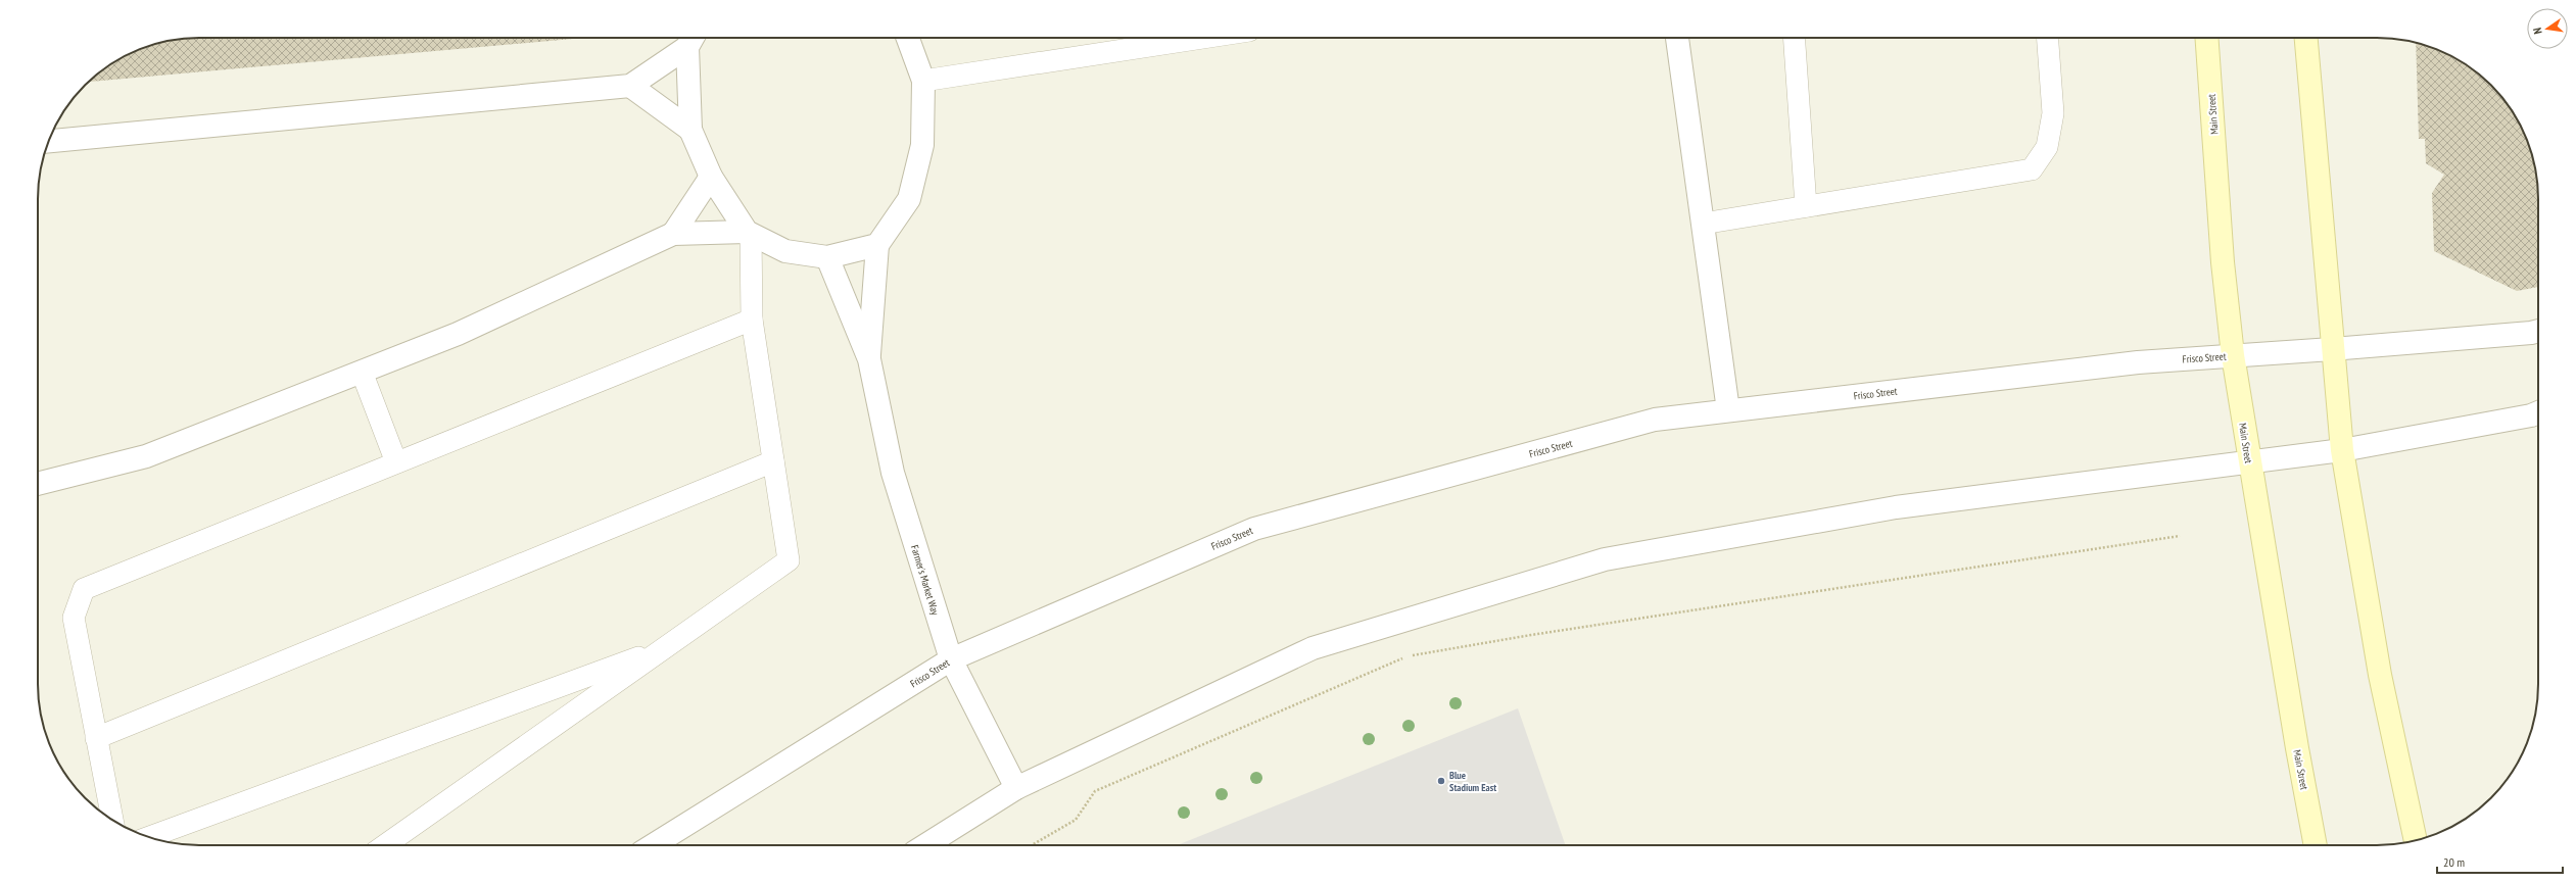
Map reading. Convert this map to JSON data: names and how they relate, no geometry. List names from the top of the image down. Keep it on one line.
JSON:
{"streets":{"main road":["Main Street"],"street":["Frisco Street","Farmer's Market Way"]},"crossings":[["Main Street","Frisco Street"],["Frisco Street","Farmer's Market Way"]],"places":["Blue Stadium East"],"scale_bar":"20 m","north":"left"}
